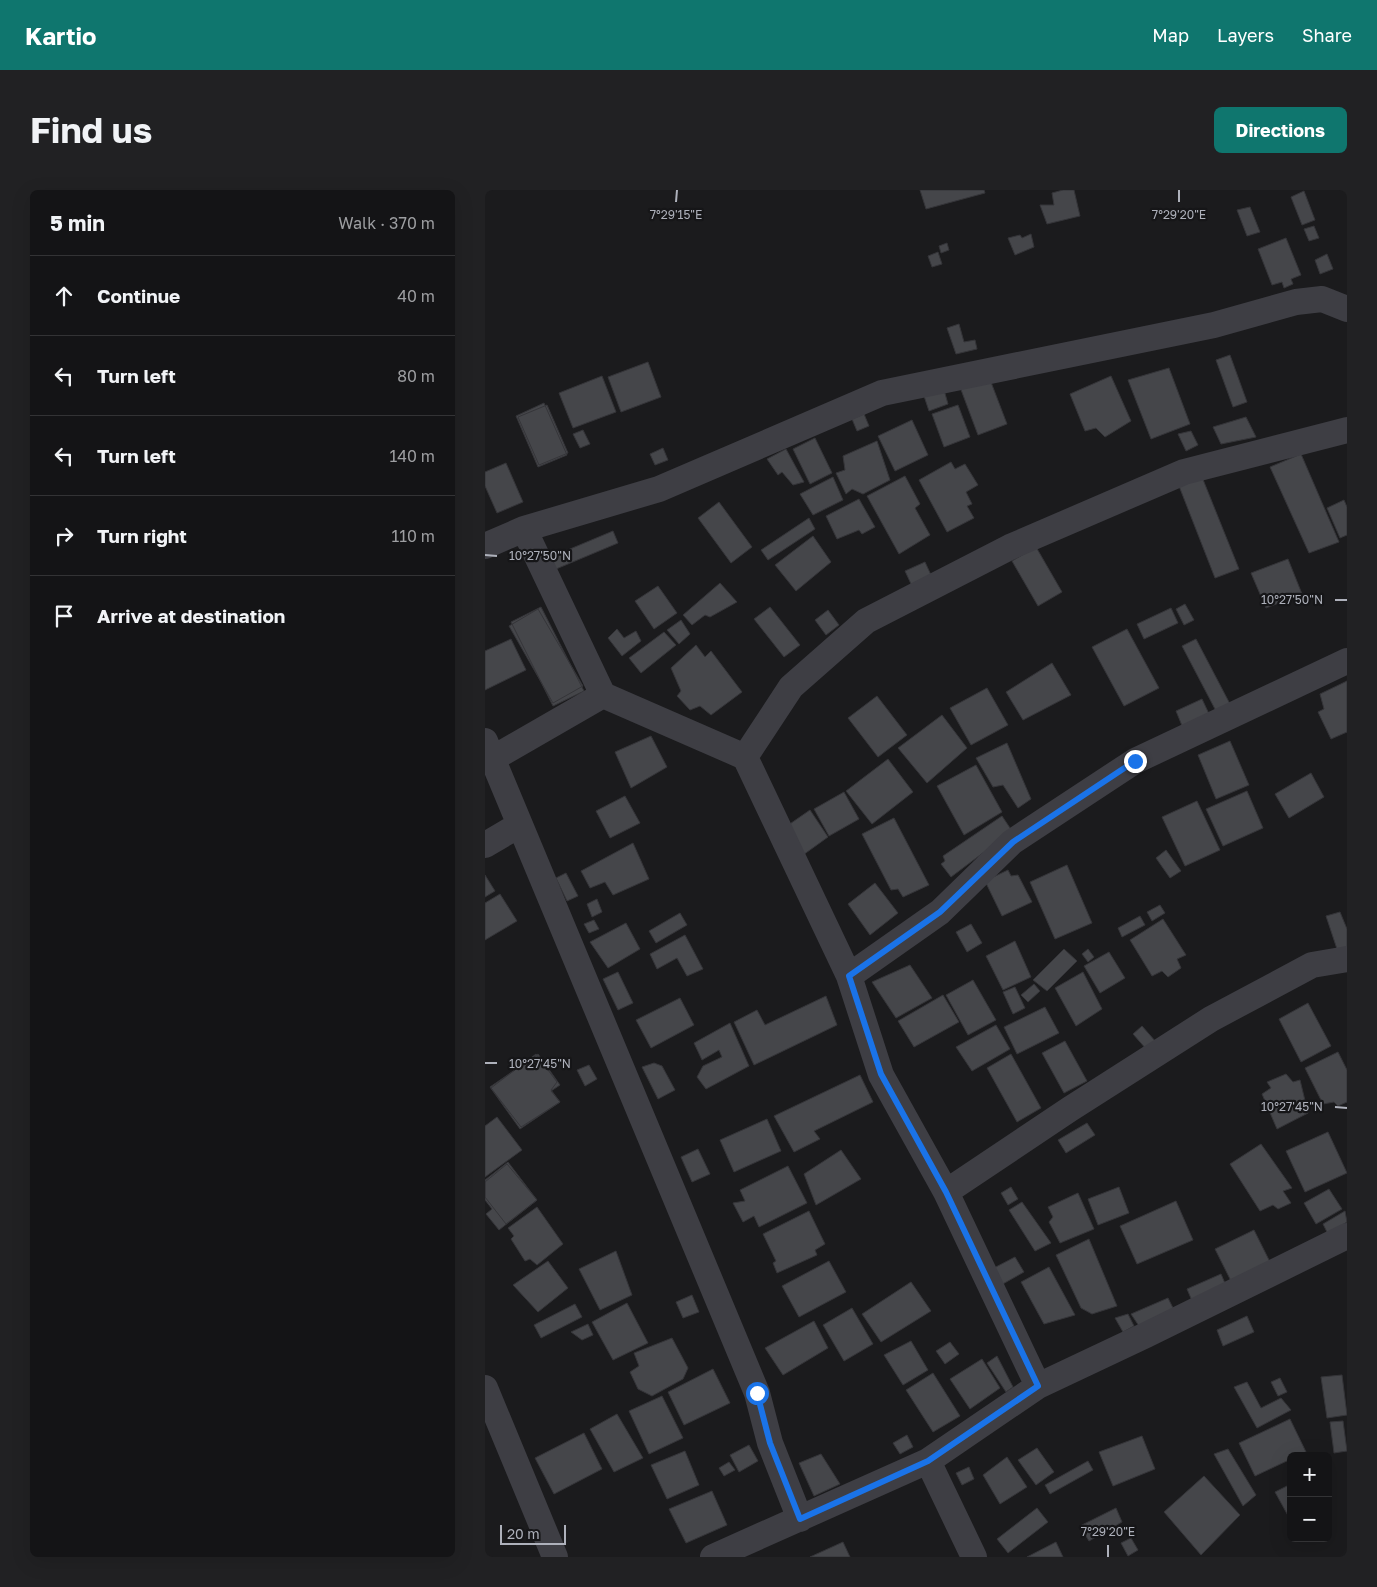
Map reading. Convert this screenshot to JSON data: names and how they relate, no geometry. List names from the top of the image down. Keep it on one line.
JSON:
{"scale_bar":"20 m","page":{"header":"Kartio","nav":["Map","Layers","Share"],"buttons":"Directions","title":"Find us","heading":["5 min","Walk · 370 m"],"list":[["Continue","40 m"],["Turn left","80 m"],["Turn left","140 m"],["Turn right","110 m"],"Arrive at destination"],"map_buttons":["+","−"],"scale":"20 m"},"coordinates":["7°29'15\"E","7°29'20\"E","10°27'50\"N","10°27'45\"N"]}
